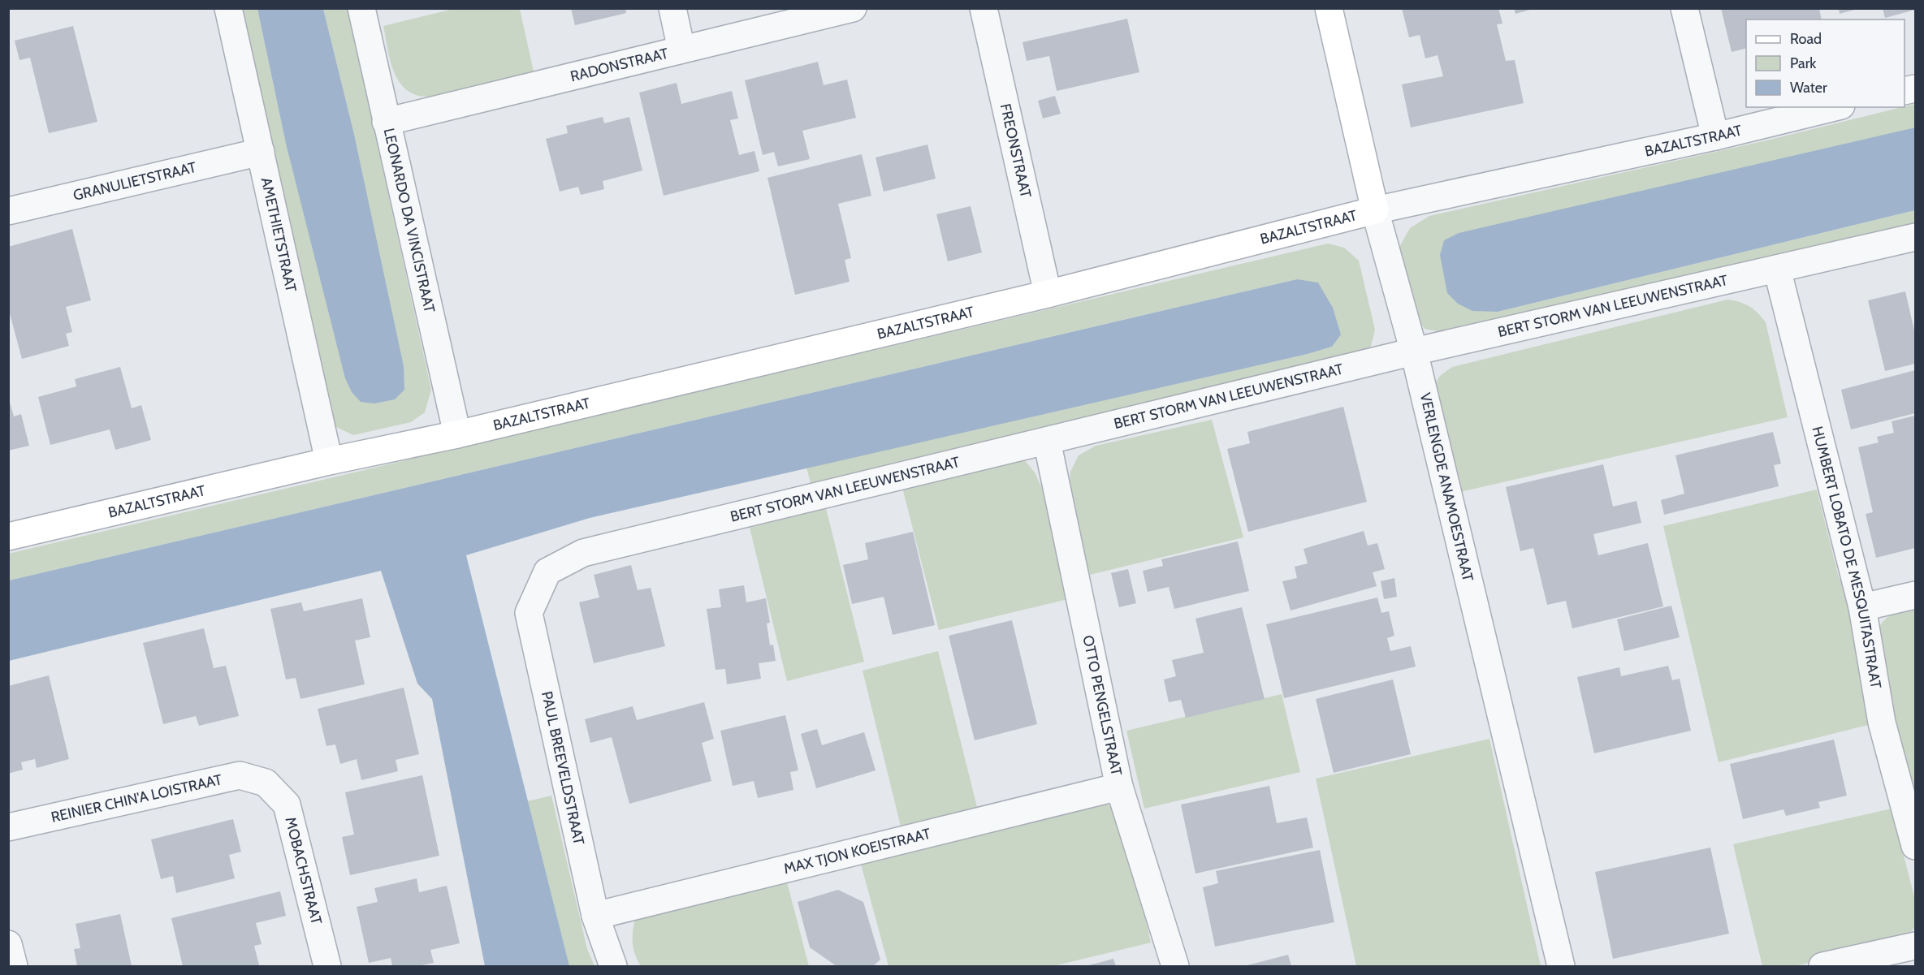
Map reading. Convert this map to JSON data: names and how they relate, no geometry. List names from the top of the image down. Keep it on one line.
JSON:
{"streets":{"street":["RADONSTRAAT","BAZALTSTRAAT","FREONSTRAAT","GRANULIETSTRAAT","LEONARDO DA VINCISTRAAT","AMETHIETSTRAAT","BERT STORM VAN LEEUWENSTRAAT","VERLENGDE ANAMOESTRAAT","HUMBERT LOBATO DE MESQUITASTRAAT","OTTO PENGELSTRAAT","PAUL BREEVELDSTRAAT","REINIER CHIN'A LOISTRAAT","MAX TJON KOEISTRAAT","MOBACHSTRAAT"]},"crossings":[["RADONSTRAAT","LEONARDO DA VINCISTRAAT"],["BAZALTSTRAAT","FREONSTRAAT"],["BAZALTSTRAAT","LEONARDO DA VINCISTRAAT"],["BAZALTSTRAAT","AMETHIETSTRAAT"],["BAZALTSTRAAT","VERLENGDE ANAMOESTRAAT"],["GRANULIETSTRAAT","AMETHIETSTRAAT"],["BERT STORM VAN LEEUWENSTRAAT","VERLENGDE ANAMOESTRAAT"],["BERT STORM VAN LEEUWENSTRAAT","HUMBERT LOBATO DE MESQUITASTRAAT"],["BERT STORM VAN LEEUWENSTRAAT","OTTO PENGELSTRAAT"],["BERT STORM VAN LEEUWENSTRAAT","PAUL BREEVELDSTRAAT"],["OTTO PENGELSTRAAT","MAX TJON KOEISTRAAT"],["PAUL BREEVELDSTRAAT","MAX TJON KOEISTRAAT"],["REINIER CHIN'A LOISTRAAT","MOBACHSTRAAT"]],"legend":["Road","Park","Water"]}
